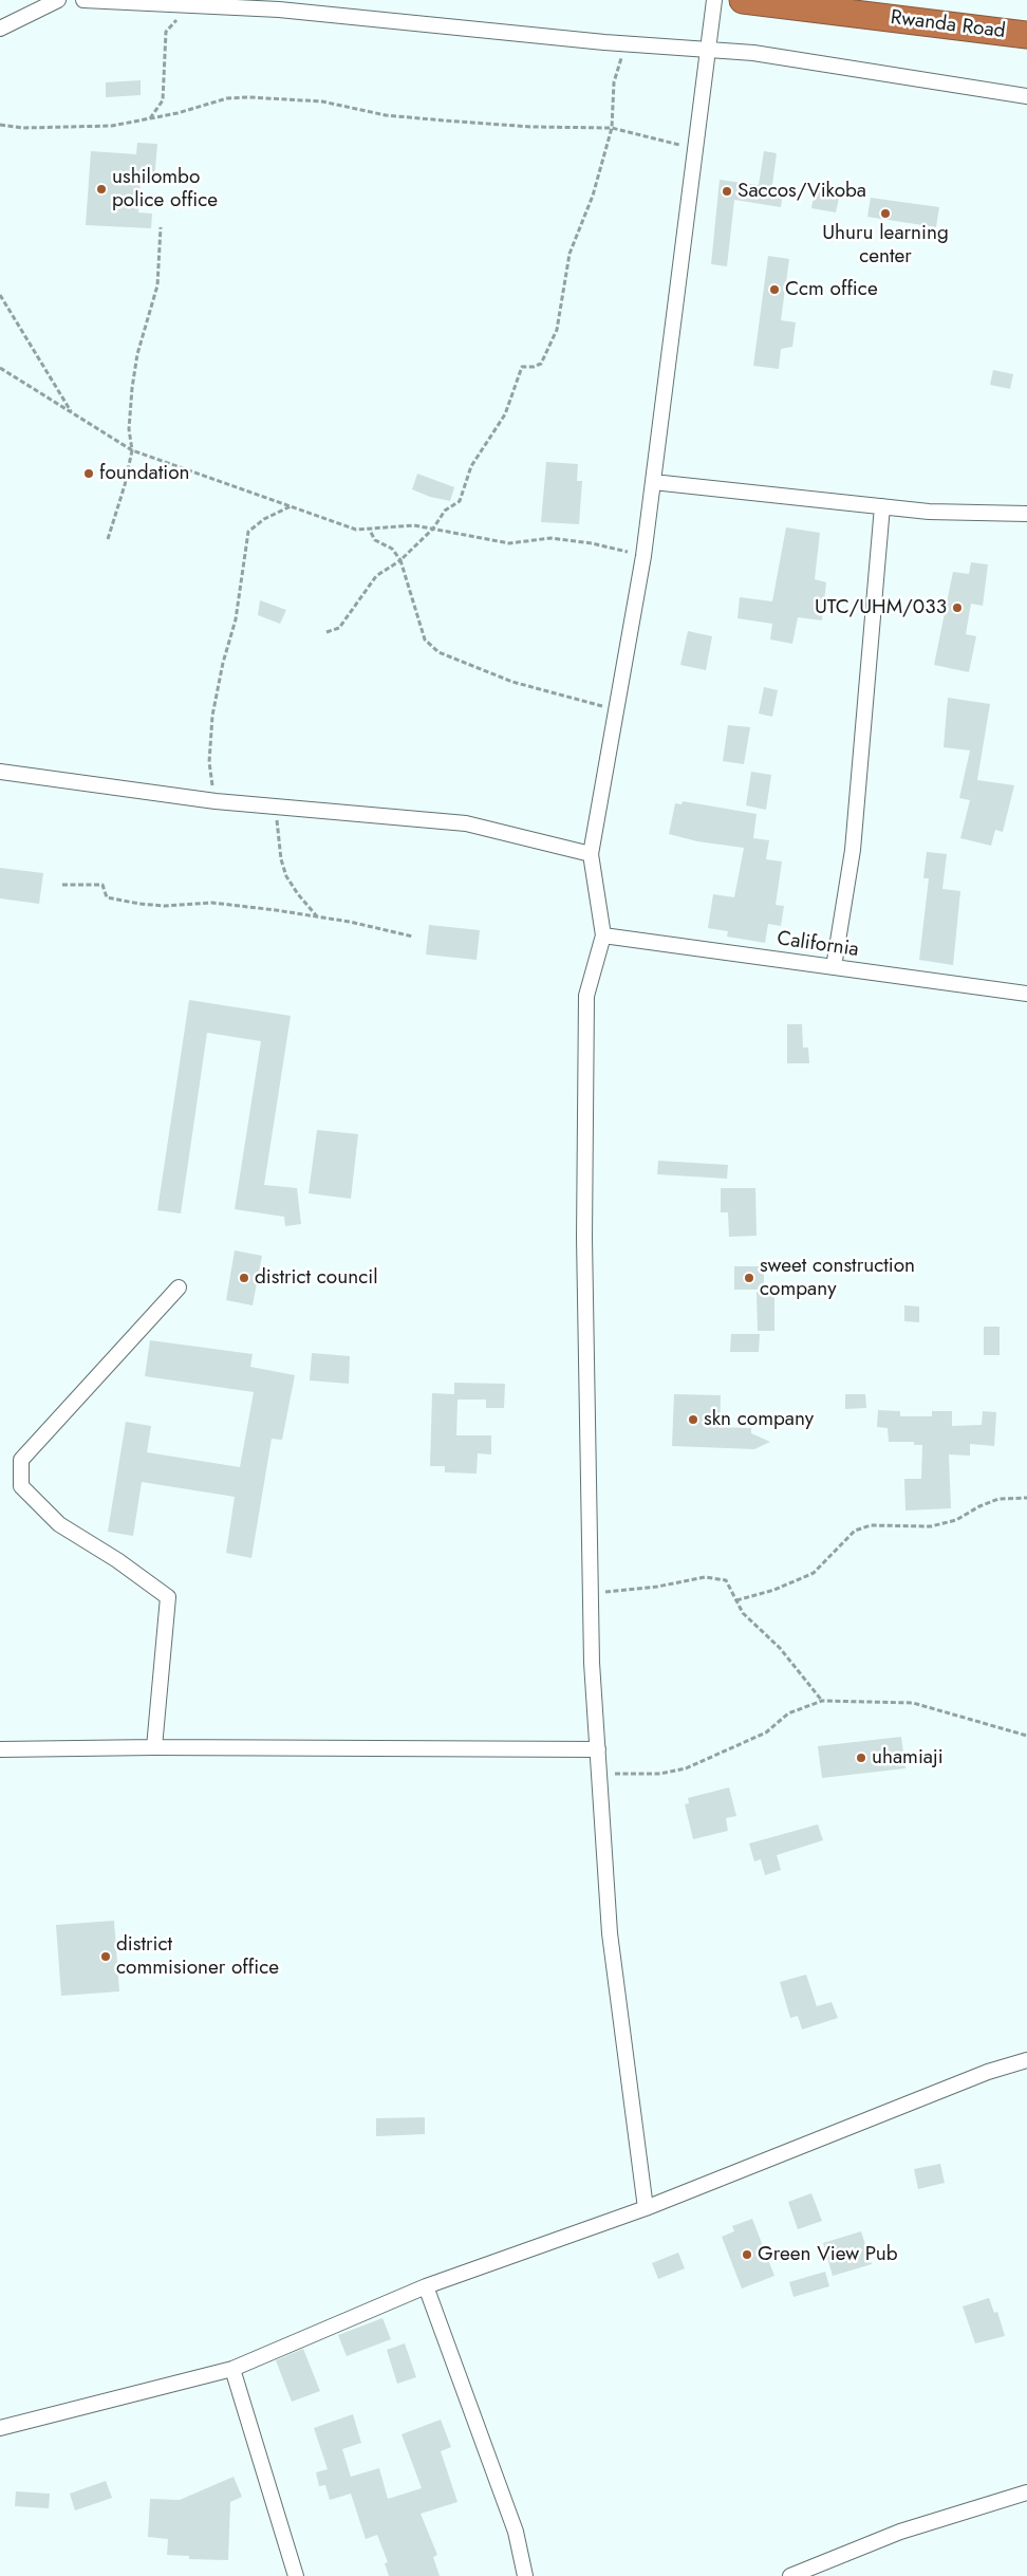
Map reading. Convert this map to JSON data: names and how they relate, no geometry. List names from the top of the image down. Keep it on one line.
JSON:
{"streets":{"highway":["Rwanda Road"],"street":["California"]},"places":["ushilombo police office","Saccos/Vikoba","Uhuru learning center","Ccm office","foundation","UTC/UHM/033","district council","sweet construction company","skn company","uhamiaji","district commisioner office","Green View Pub"]}
